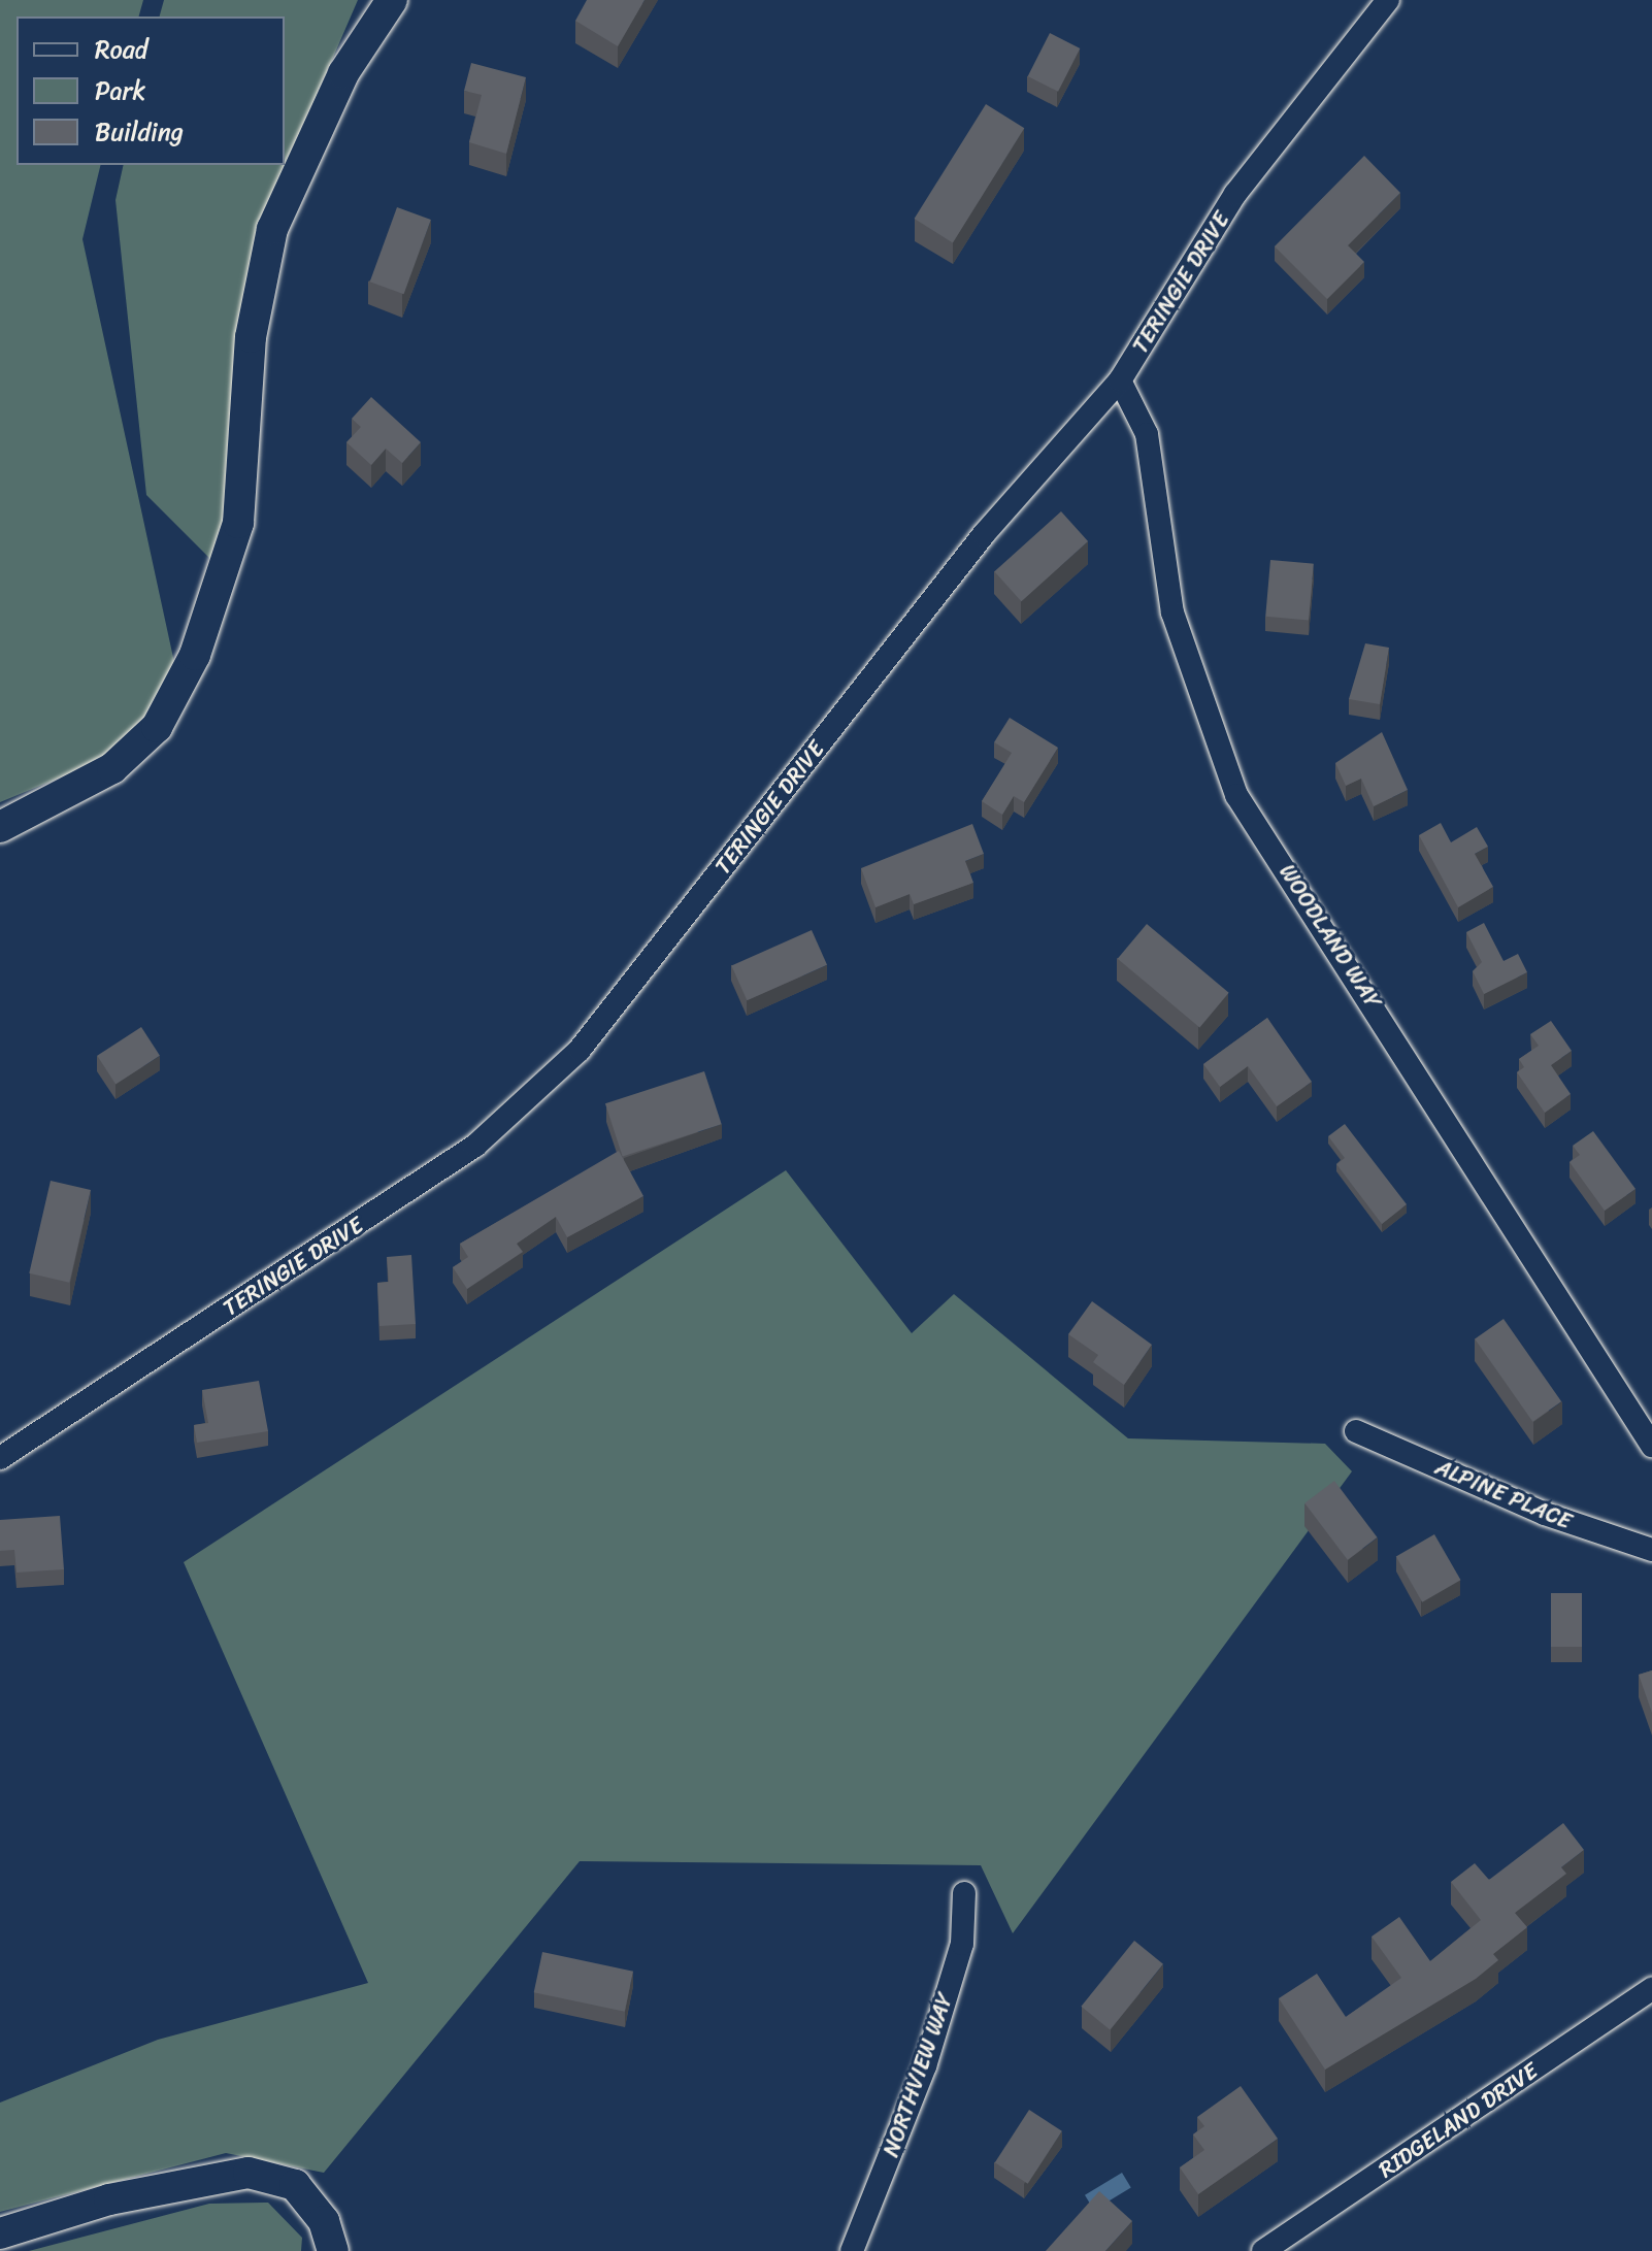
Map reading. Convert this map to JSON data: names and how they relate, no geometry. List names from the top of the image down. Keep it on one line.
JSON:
{"streets":{"street":["TERINGIE DRIVE","WOODLAND WAY","ALPINE PLACE","NORTHVIEW WAY","RIDGELAND DRIVE"]},"crossings":[["TERINGIE DRIVE","WOODLAND WAY"]],"legend":["Road","Park","Building"]}
